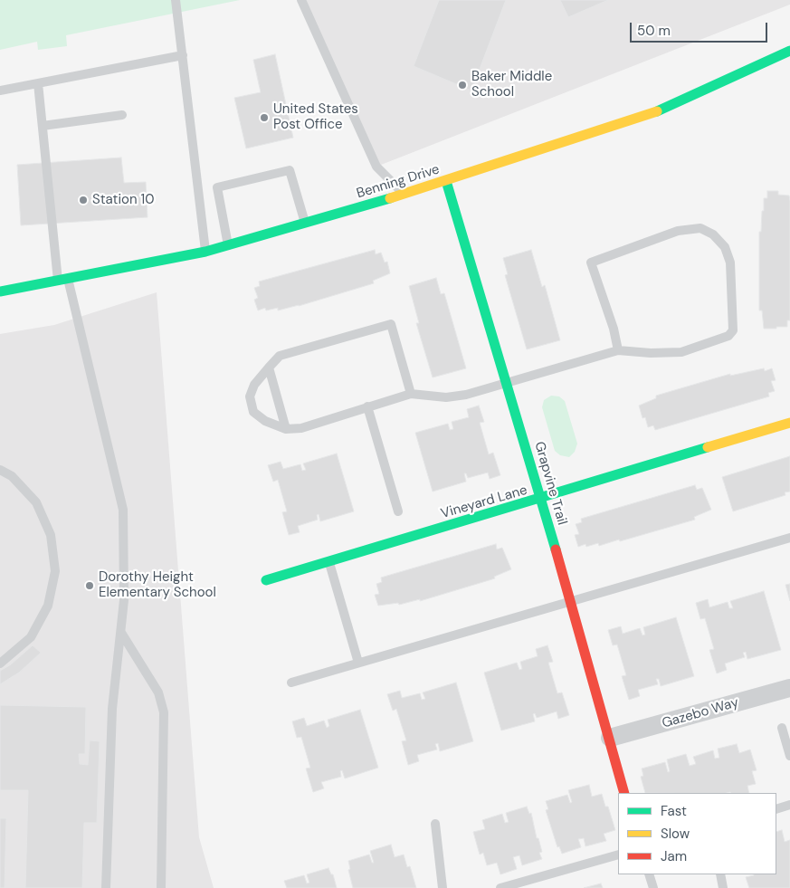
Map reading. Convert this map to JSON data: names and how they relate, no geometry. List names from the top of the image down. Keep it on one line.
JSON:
{"streets":{"street":["Benning Drive","Grapvine Trail","Vineyard Lane","Gazebo Way"]},"crossings":[["Benning Drive","Grapvine Trail"],["Grapvine Trail","Vineyard Lane"],["Grapvine Trail","Gazebo Way"]],"places":["Baker Middle School","United States Post Office","Station 10","Dorothy Height Elementary School"],"legend":["Fast","Slow","Jam"],"scale_bar":"50 m"}
